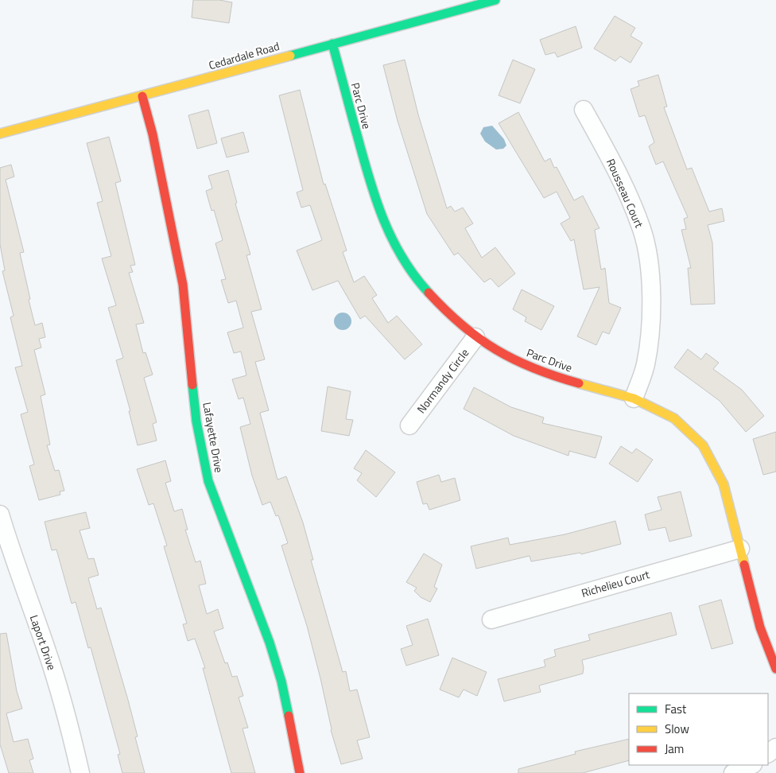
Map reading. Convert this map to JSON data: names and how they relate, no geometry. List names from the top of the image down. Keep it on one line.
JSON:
{"streets":{"street":["Cedardale Road","Parc Drive","Rousseau Court","Normandy Circle","Lafayette Drive","Richelieu Court","Laport Drive"]},"crossings":[["Cedardale Road","Parc Drive"],["Cedardale Road","Lafayette Drive"],["Parc Drive","Rousseau Court"],["Parc Drive","Normandy Circle"],["Parc Drive","Richelieu Court"]],"legend":["Fast","Slow","Jam"]}
